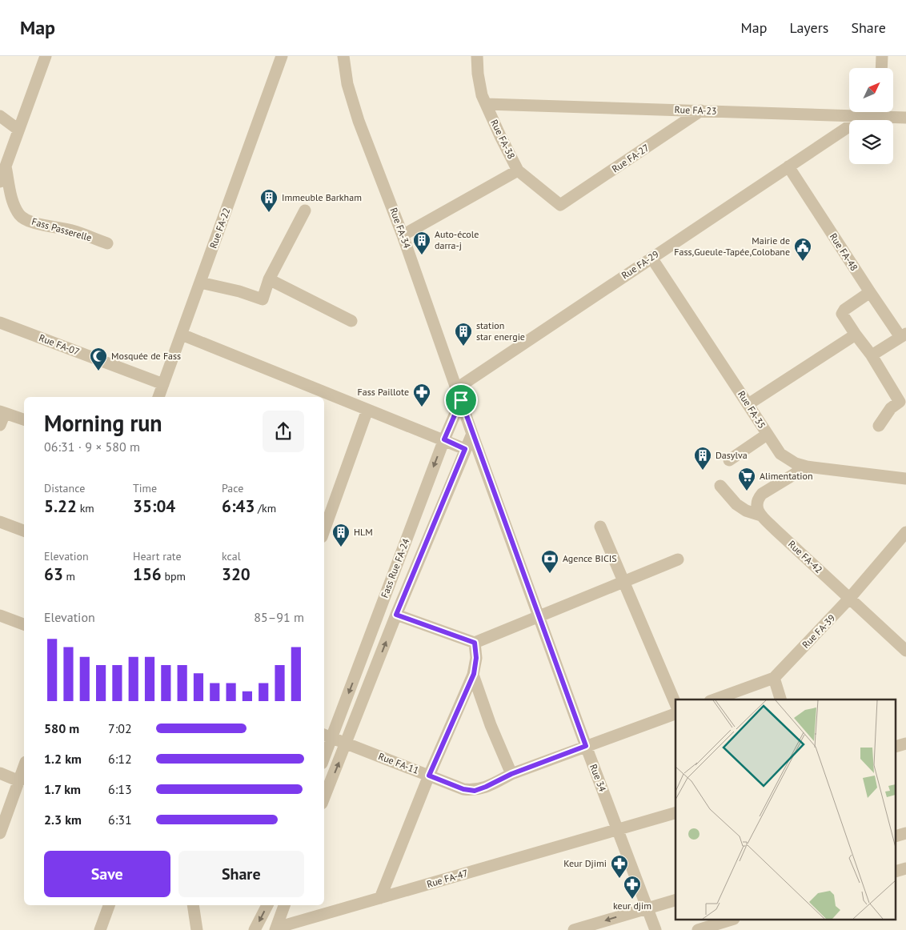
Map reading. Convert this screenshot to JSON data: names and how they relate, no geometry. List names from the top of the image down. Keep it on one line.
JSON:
{"streets":{"street":["Rue FA-23","Rue FA-38","Rue FA-27","Rue FA-22","Rue FA-34","Fass Passerelle","Rue FA-48","Rue FA-29","Rue FA-07","Rue FA-35","Rue FA-42","Fass Rue FA-24","Rue FA-39","Rue FA-11","Rue 34","Rue FA-47"]},"crossings":[["Rue FA-23","Rue FA-38"],["Rue FA-23","Rue FA-27"],["Rue FA-23","Rue FA-29"],["Rue FA-38","Rue FA-27"],["Rue FA-22","Rue FA-07"],["Rue FA-34","Rue FA-29"],["Rue FA-34","Fass Rue FA-24"],["Rue FA-34","Rue 34"],["Rue FA-48","Rue FA-29"],["Rue FA-29","Rue FA-35"],["Rue FA-42","Rue FA-39"],["Fass Rue FA-24","Rue FA-11"],["Fass Rue FA-24","Rue 34"],["Rue FA-11","Rue 34"],["Rue 34","Rue FA-47"]],"places":{"building":["Immeuble Barkham","Auto-école darra-j","station star energie","Dasylva","HLM"],"public building":["Mairie de Fass,Gueule-Tapée,Colobane"],"mosque":["Mosquée de Fass"],"pharmacy":["Fass Paillote","Keur Djimi","keur djim"],"supermarket":["Alimentation"],"bank":["Agence BICIS"]},"north":"top right","page":{"header":"Map","nav":["Map","Layers","Share"],"heading":["Morning run","06:31 · 9 × 580 m"],"stats":[["Distance","5.22 km"],["Time","35:04"],["Pace","6:43 /km"],["Elevation","63 m"],["Heart rate","156 bpm"],["kcal","320"]],"chart":["Elevation","85–91 m"],"list":[{"name":"580 m","note":"7:02"},{"name":"1.2 km","note":"6:12"},{"name":"1.7 km","note":"6:13"},{"name":"2.3 km","note":"6:31"}],"buttons":["Save","Share"]}}
